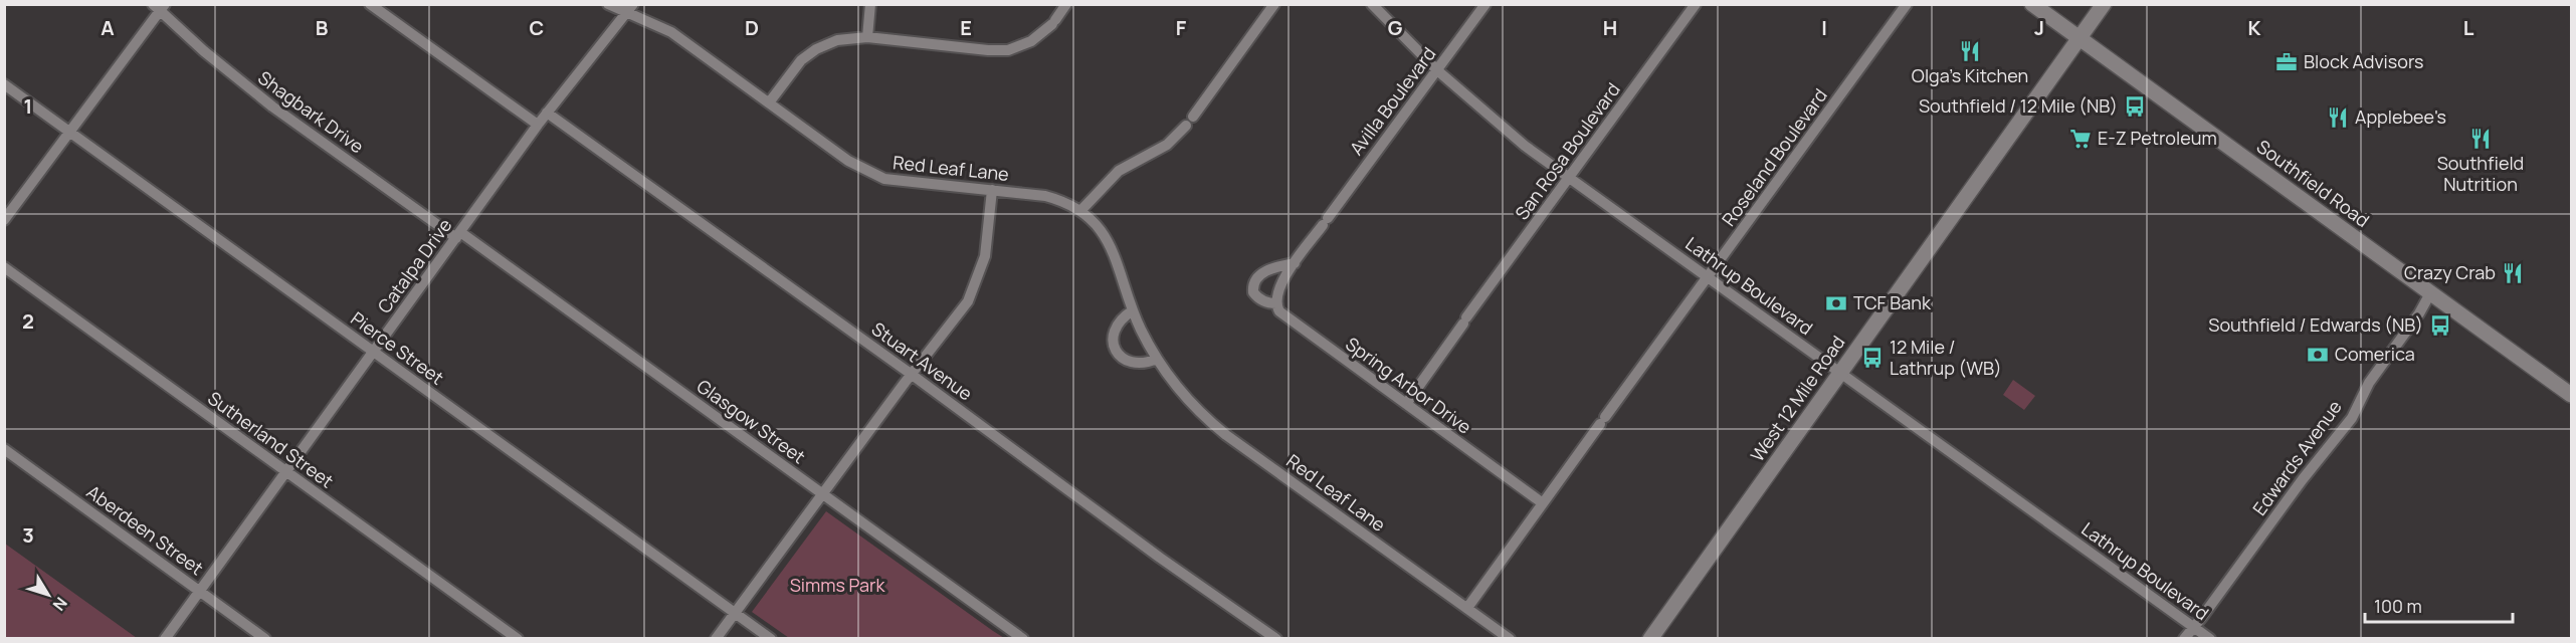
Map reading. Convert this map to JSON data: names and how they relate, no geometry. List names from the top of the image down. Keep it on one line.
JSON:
{"streets":{"main road":["Southfield Road","West 12 Mile Road"],"street":["Avilla Boulevard","Shagbark Drive","San Rosa Boulevard","Roseland Boulevard","Red Leaf Lane","Catalpa Drive","Lathrup Boulevard","Pierce Street","Stuart Avenue","Spring Arbor Drive","Glasgow Street","Sutherland Street","Edwards Avenue","Aberdeen Street"]},"crossings":[["Avilla Boulevard","Lathrup Boulevard"],["Avilla Boulevard","Spring Arbor Drive"],["Shagbark Drive","Catalpa Drive"],["Shagbark Drive","Glasgow Street"],["San Rosa Boulevard","Lathrup Boulevard"],["San Rosa Boulevard","Spring Arbor Drive"],["Roseland Boulevard","Red Leaf Lane"],["Roseland Boulevard","Lathrup Boulevard"],["Roseland Boulevard","Spring Arbor Drive"],["Red Leaf Lane","Catalpa Drive"],["Southfield Road","West 12 Mile Road"],["Southfield Road","Edwards Avenue"],["Catalpa Drive","Pierce Street"],["Catalpa Drive","Stuart Avenue"],["Catalpa Drive","Glasgow Street"],["Catalpa Drive","Sutherland Street"],["Catalpa Drive","Aberdeen Street"],["Lathrup Boulevard","West 12 Mile Road"],["Lathrup Boulevard","Edwards Avenue"]],"parks":["Simms Park"],"places":{"restaurant":["Olga's Kitchen","Applebee's","Southfield Nutrition","Crazy Crab"],"office":["Block Advisors"],"bus stop":["Southfield / 12 Mile (NB)","Southfield / Edwards (NB)","12 Mile / Lathrup (WB)"],"supermarket":["E-Z Petroleum"],"bank":["TCF Bank","Comerica"]},"scale_bar":"100 m","north":"bottom right","grid":{"columns":["A","B","C","D","E","F","G","H","I","J","K","L"],"rows":["1","2","3"]}}
